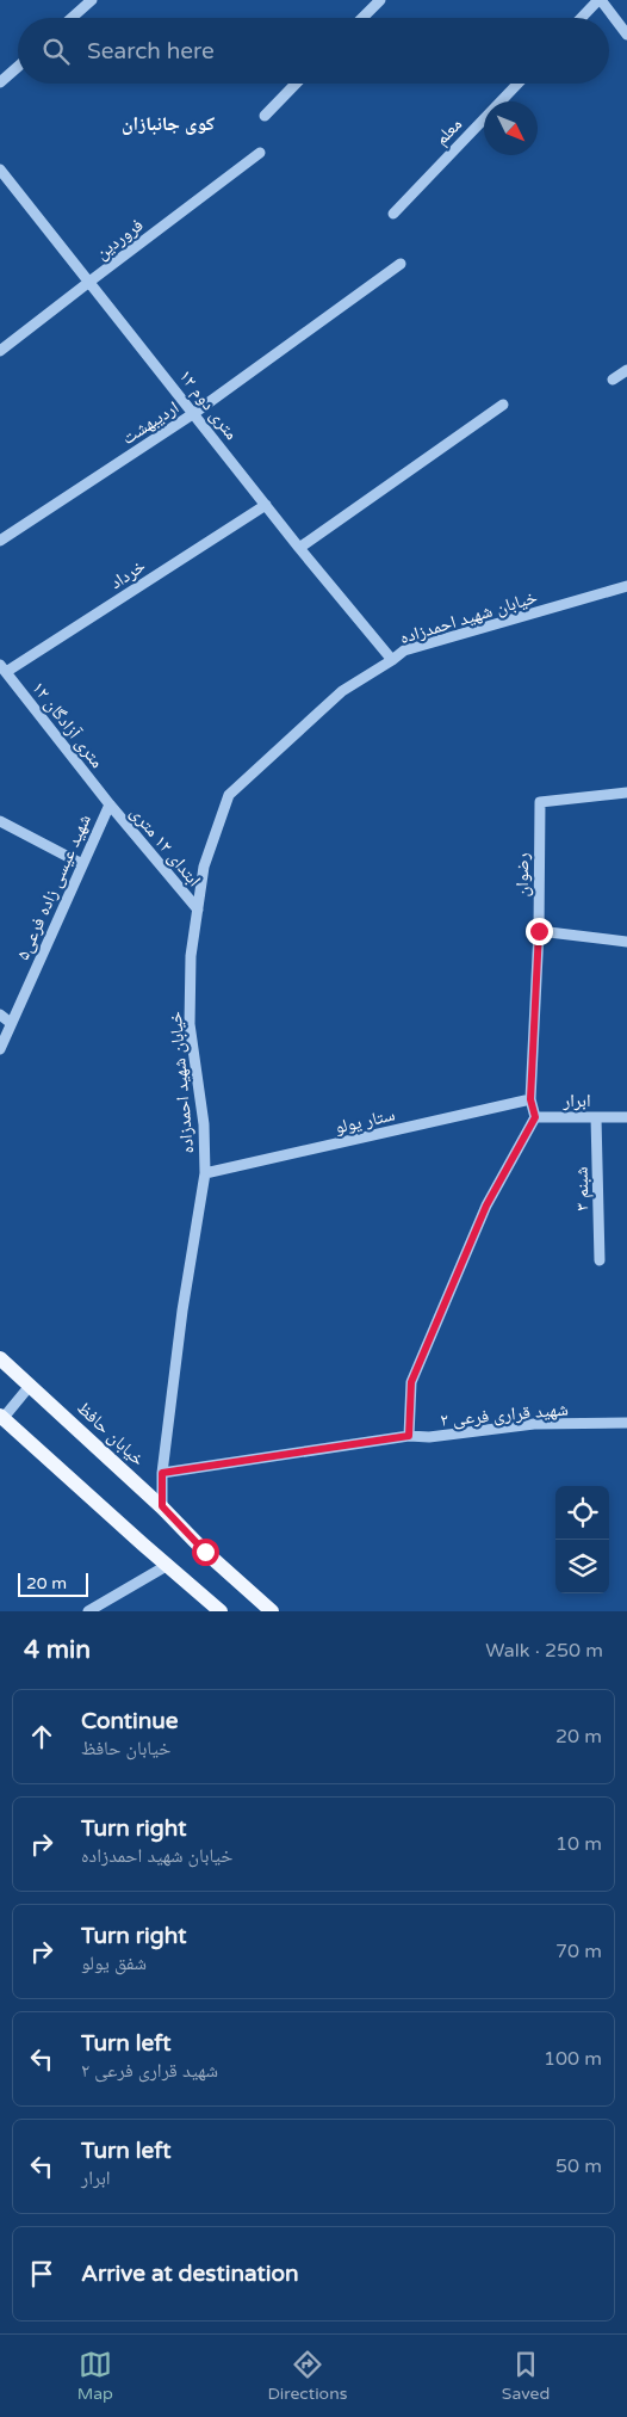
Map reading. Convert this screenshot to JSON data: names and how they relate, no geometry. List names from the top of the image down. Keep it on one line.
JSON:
{"streets":{"main road":["خیابان حافظ"],"street":["معلم","فروردین","۱۲ متری دوم","اردیبهشت","خرداد","خیابان شهید احمدزاده","۱۲ متری آزادگان","ابتدای ۱۲ متری","رضوان","شهید عیسی زاده فرعی۵","ابرار","ستار یولو","شبنم ۳","شهید قراری فرعی ۲"]},"crossings":[["فروردین","۱۲ متری دوم"],["۱۲ متری دوم","اردیبهشت"],["۱۲ متری دوم","خرداد"],["۱۲ متری دوم","خیابان شهید احمدزاده"],["خرداد","۱۲ متری آزادگان"],["خیابان شهید احمدزاده","ابتدای ۱۲ متری"],["خیابان شهید احمدزاده","ستار یولو"],["خیابان شهید احمدزاده","شهید قراری فرعی ۲"],["خیابان شهید احمدزاده","خیابان حافظ"],["۱۲ متری آزادگان","ابتدای ۱۲ متری"],["۱۲ متری آزادگان","شهید عیسی زاده فرعی۵"],["ابتدای ۱۲ متری","شهید عیسی زاده فرعی۵"],["ابرار","شبنم ۳"]],"districts":["کوی جانبازان"],"scale_bar":"20 m","north":"bottom right","page":{"search":"Search here","scale":"20 m","heading":["4 min","Walk · 250 m"],"list":[["Continue","خیابان حافظ","20 m"],["Turn right","خیابان شهید احمدزاده","10 m"],["Turn right","شفق یولو","70 m"],["Turn left","شهید قراری فرعی ۲","100 m"],["Turn left","ابرار","50 m"],"Arrive at destination"],"nav":["Map","Directions","Saved"]}}
